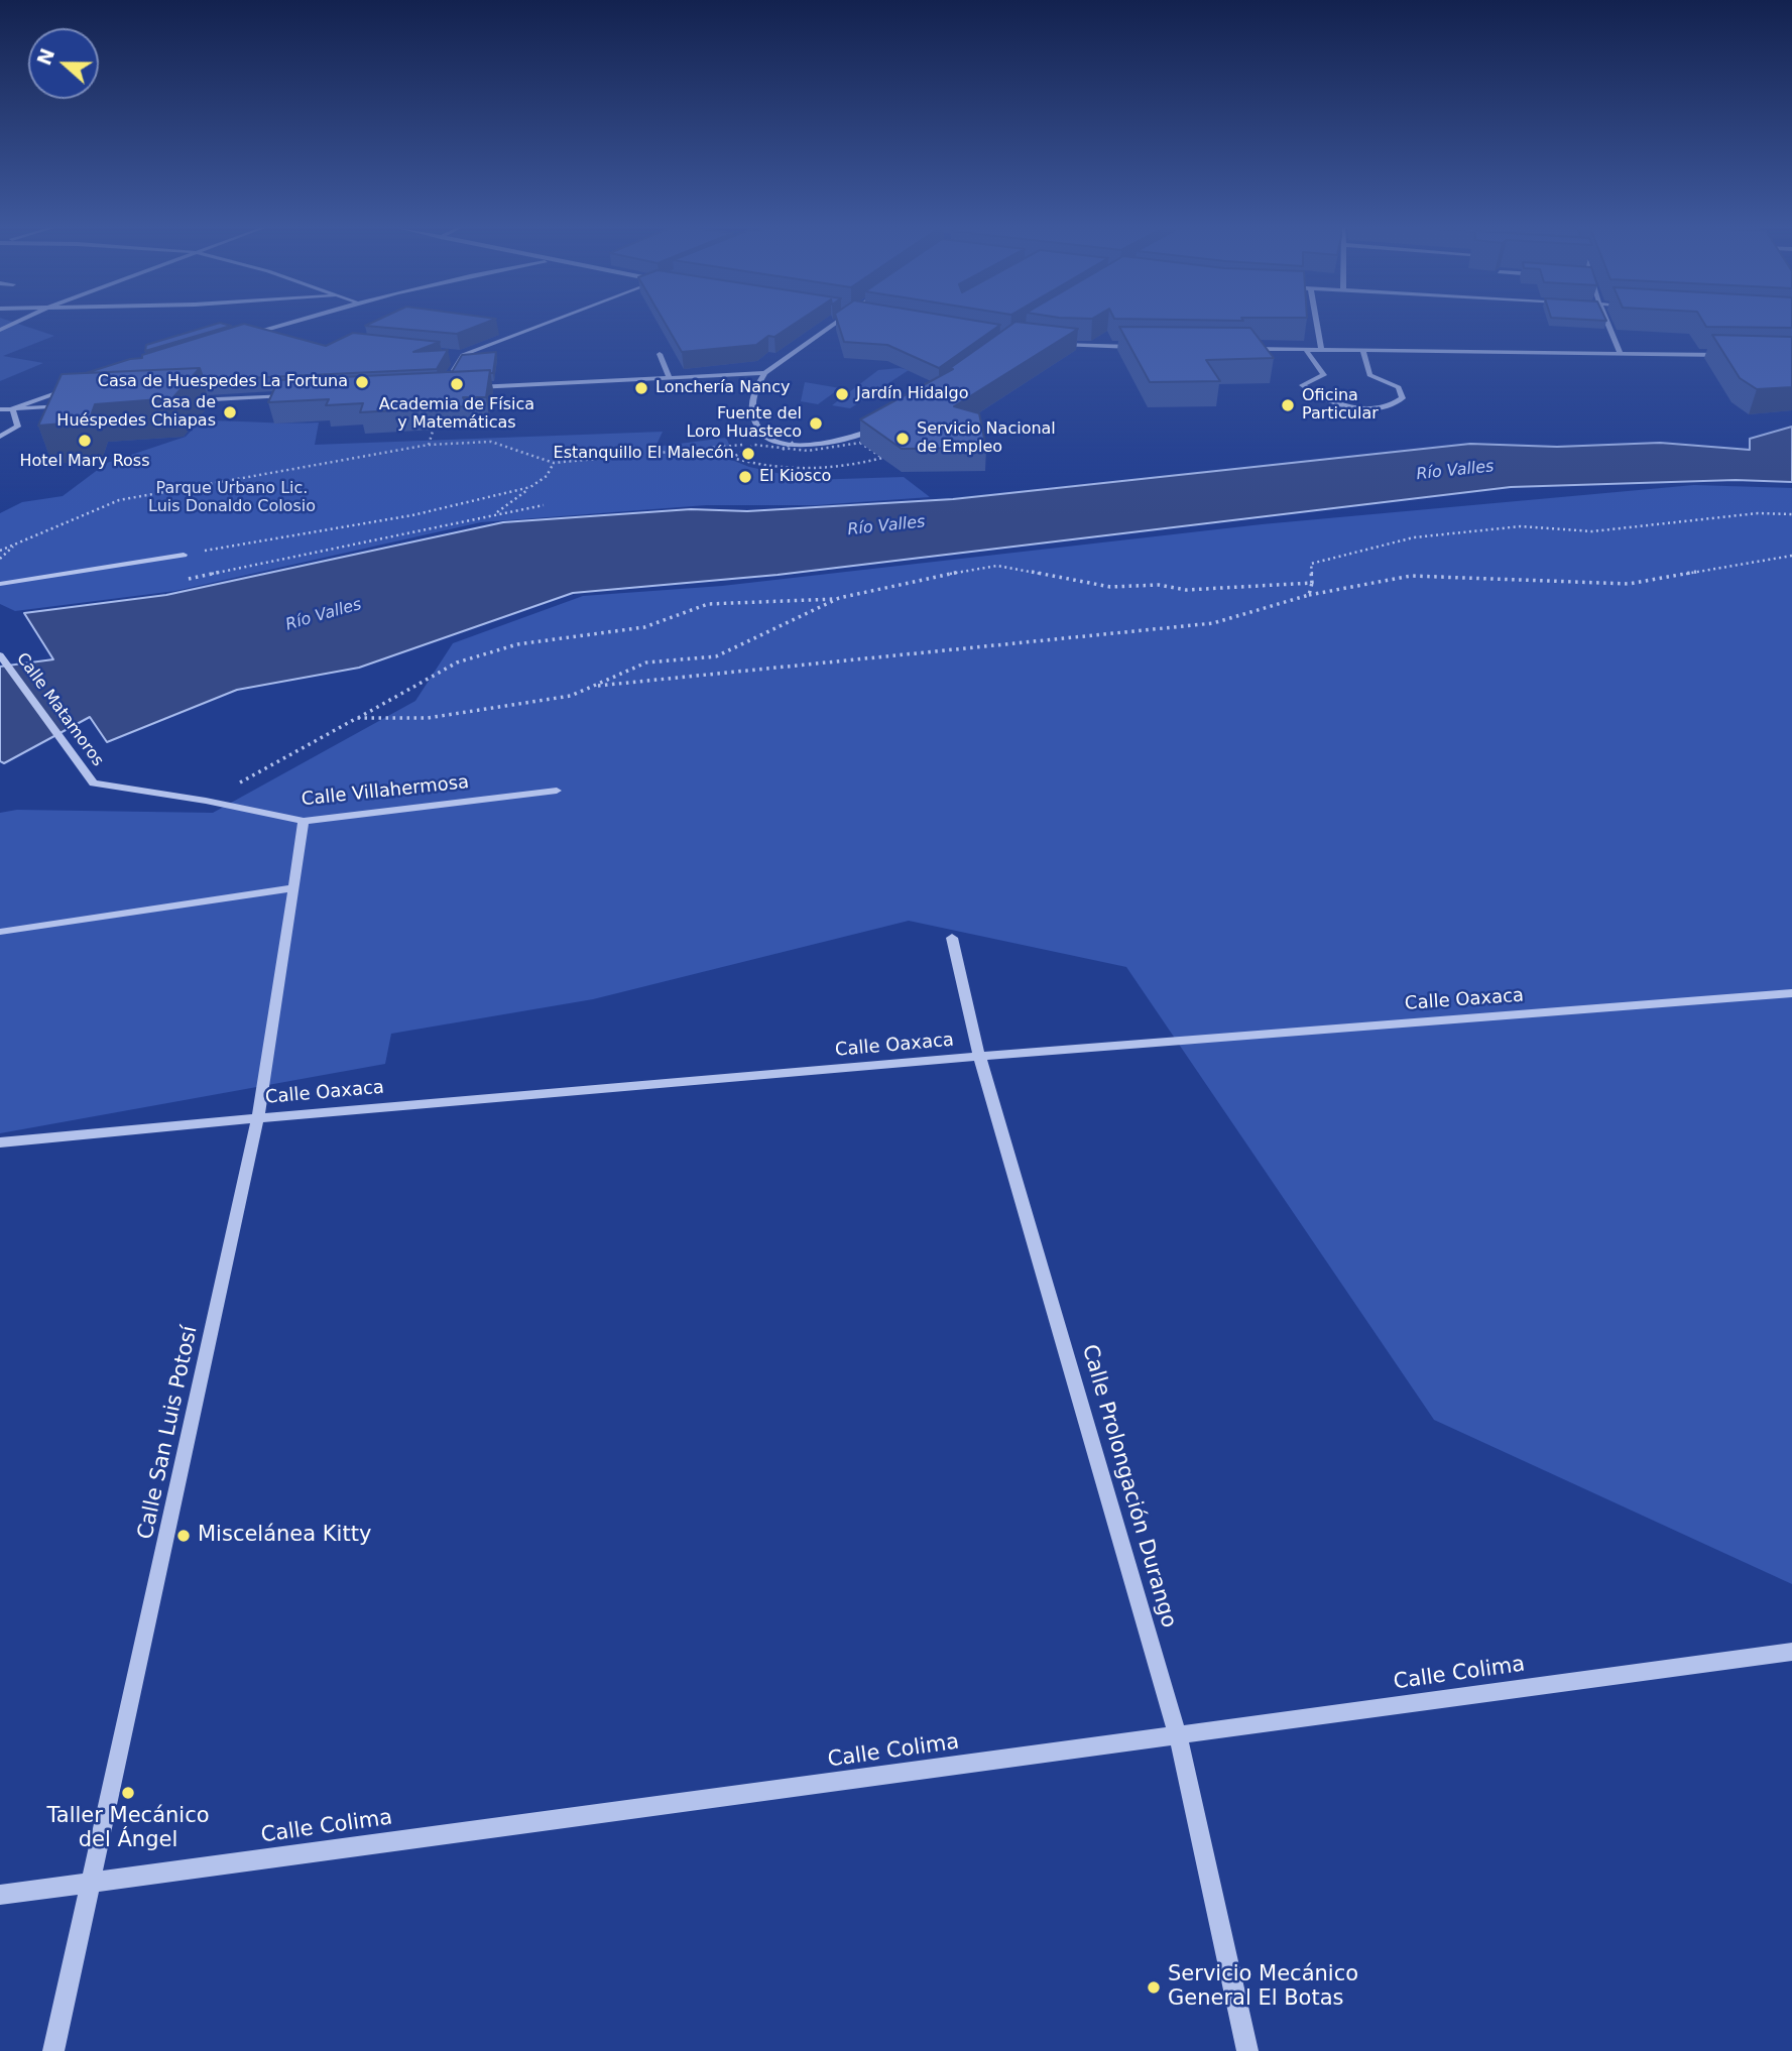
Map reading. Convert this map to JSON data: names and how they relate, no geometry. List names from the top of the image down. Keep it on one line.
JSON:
{"streets":{"street":["Calle Matamoros","Calle Villahermosa","Calle Oaxaca","Calle San Luis Potosí","Calle Prolongación Durango","Calle Colima"]},"crossings":[["Calle Matamoros","Calle Villahermosa"],["Calle Villahermosa","Calle San Luis Potosí"],["Calle Oaxaca","Calle San Luis Potosí"],["Calle Oaxaca","Calle Prolongación Durango"],["Calle San Luis Potosí","Calle Colima"],["Calle Prolongación Durango","Calle Colima"]],"water":["Río Valles"],"parks":["Parque Urbano Lic. Luis Donaldo Colosio"],"places":["Casa de Huespedes La Fortuna","Academia de Física y Matemáticas","Lonchería Nancy","Jardín Hidalgo","Oficina Particular","Casa de Huéspedes Chiapas","Fuente del Loro Huasteco","Servicio Nacional de Empleo","Hotel Mary Ross","Estanquillo El Malecón","El Kiosco","Miscelánea Kitty","Taller Mecánico del Ángel","Servicio Mecánico General El Botas"],"north":"left"}
